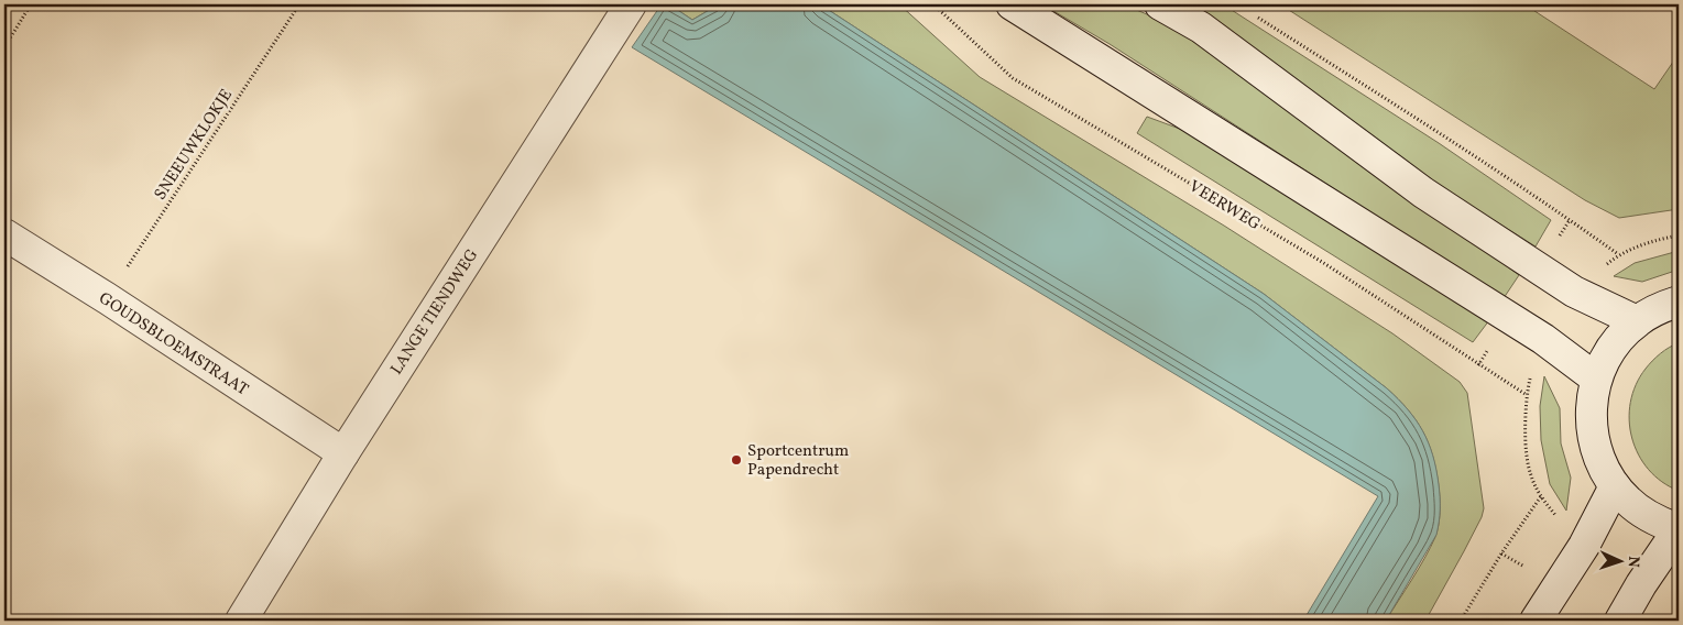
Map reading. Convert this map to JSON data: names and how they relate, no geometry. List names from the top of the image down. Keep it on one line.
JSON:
{"streets":{"street":["LANGE TIENDWEG","GOUDSBLOEMSTRAAT"],"path":["SNEEUWKLOKJE","VEERWEG"]},"crossings":[["SNEEUWKLOKJE","GOUDSBLOEMSTRAAT"],["LANGE TIENDWEG","GOUDSBLOEMSTRAAT"]],"places":["Sportcentrum Papendrecht"],"north":"right"}
